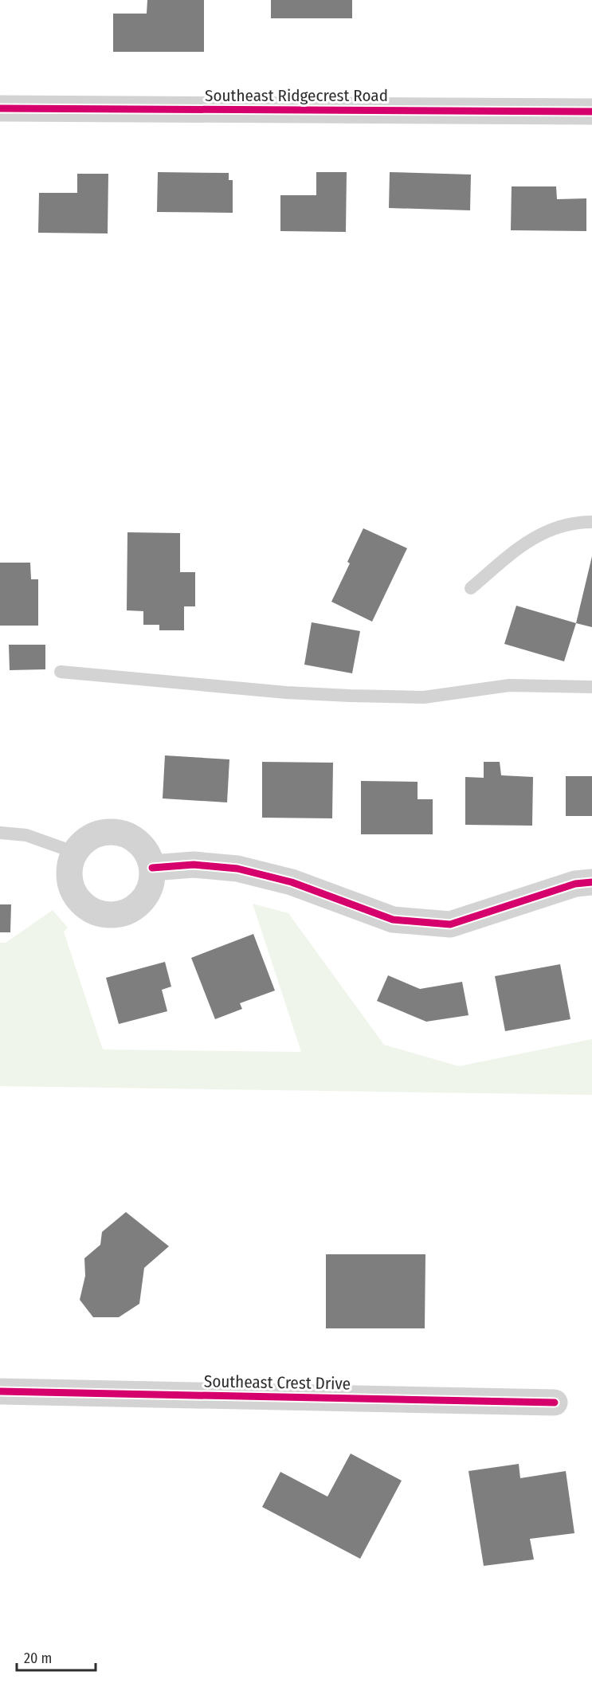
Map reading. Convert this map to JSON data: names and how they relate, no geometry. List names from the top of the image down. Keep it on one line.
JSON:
{"streets":{"street":["Southeast Ridgecrest Road","Southeast Crest Drive"]},"scale_bar":"20 m"}
